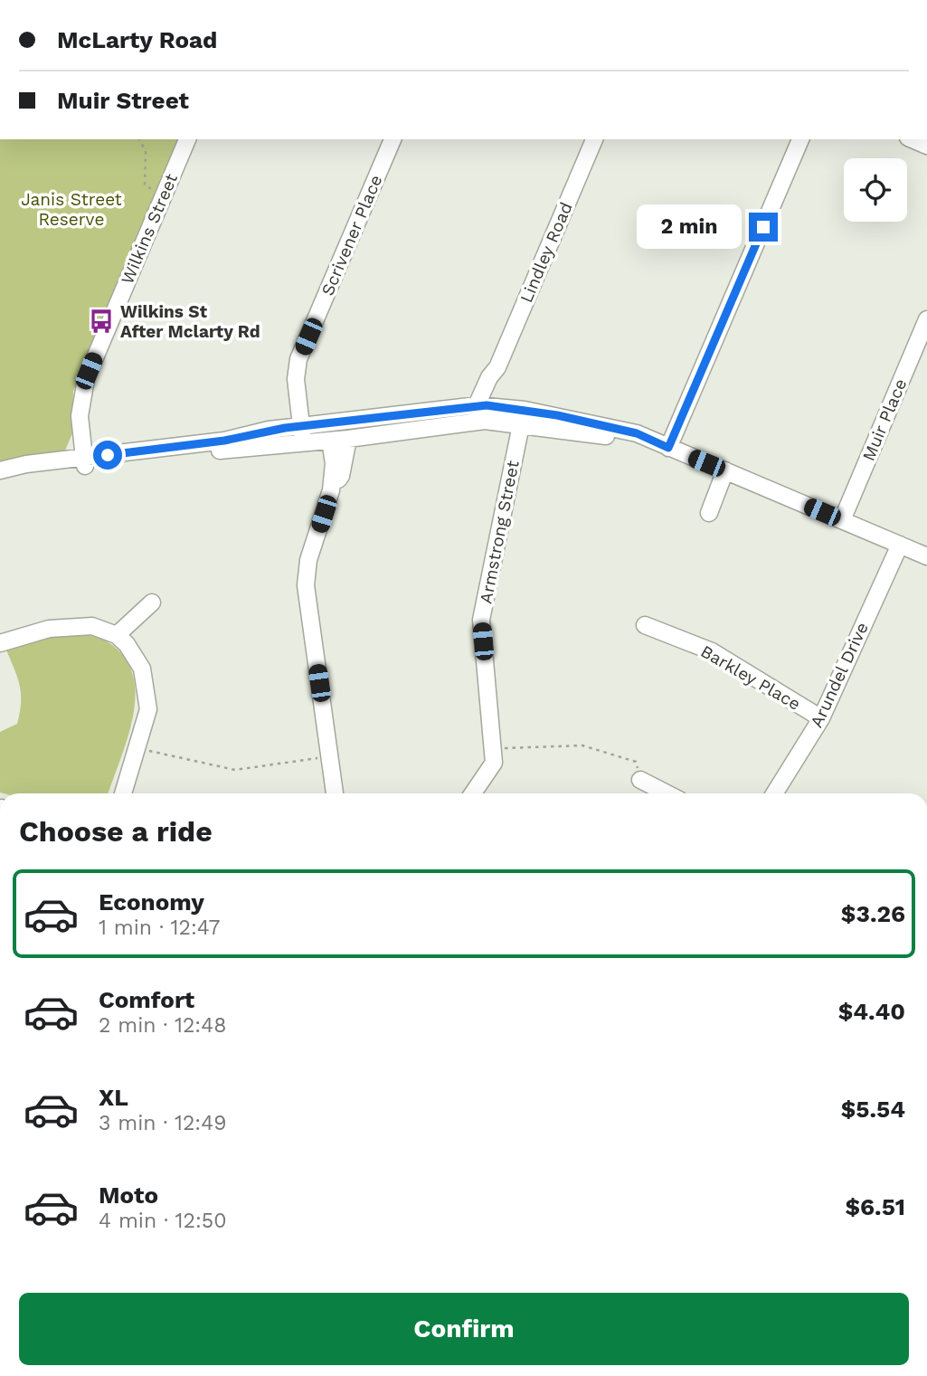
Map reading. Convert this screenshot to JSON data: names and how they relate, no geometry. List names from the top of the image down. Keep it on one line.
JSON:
{"streets":{"street":["Wilkins Street","Scrivener Place","Lindley Road","Muir Place","Armstrong Street","Arundel Drive","Barkley Place"]},"crossings":[["Arundel Drive","Barkley Place"]],"parks":["Janis Street Reserve"],"places":{"bus stop":["Wilkins St After Mclarty Rd"]},"page":{"banner":["McLarty Road","Muir Street"],"bubble":"2 min","heading":"Choose a ride","list":[{"name":"Economy","note":"1 min · 12:47","value":"$3.26"},{"name":"Comfort","note":"2 min · 12:48","value":"$4.40"},{"name":"XL","note":"3 min · 12:49","value":"$5.54"},{"name":"Moto","note":"4 min · 12:50","value":"$6.51"}],"buttons":"Confirm"}}
